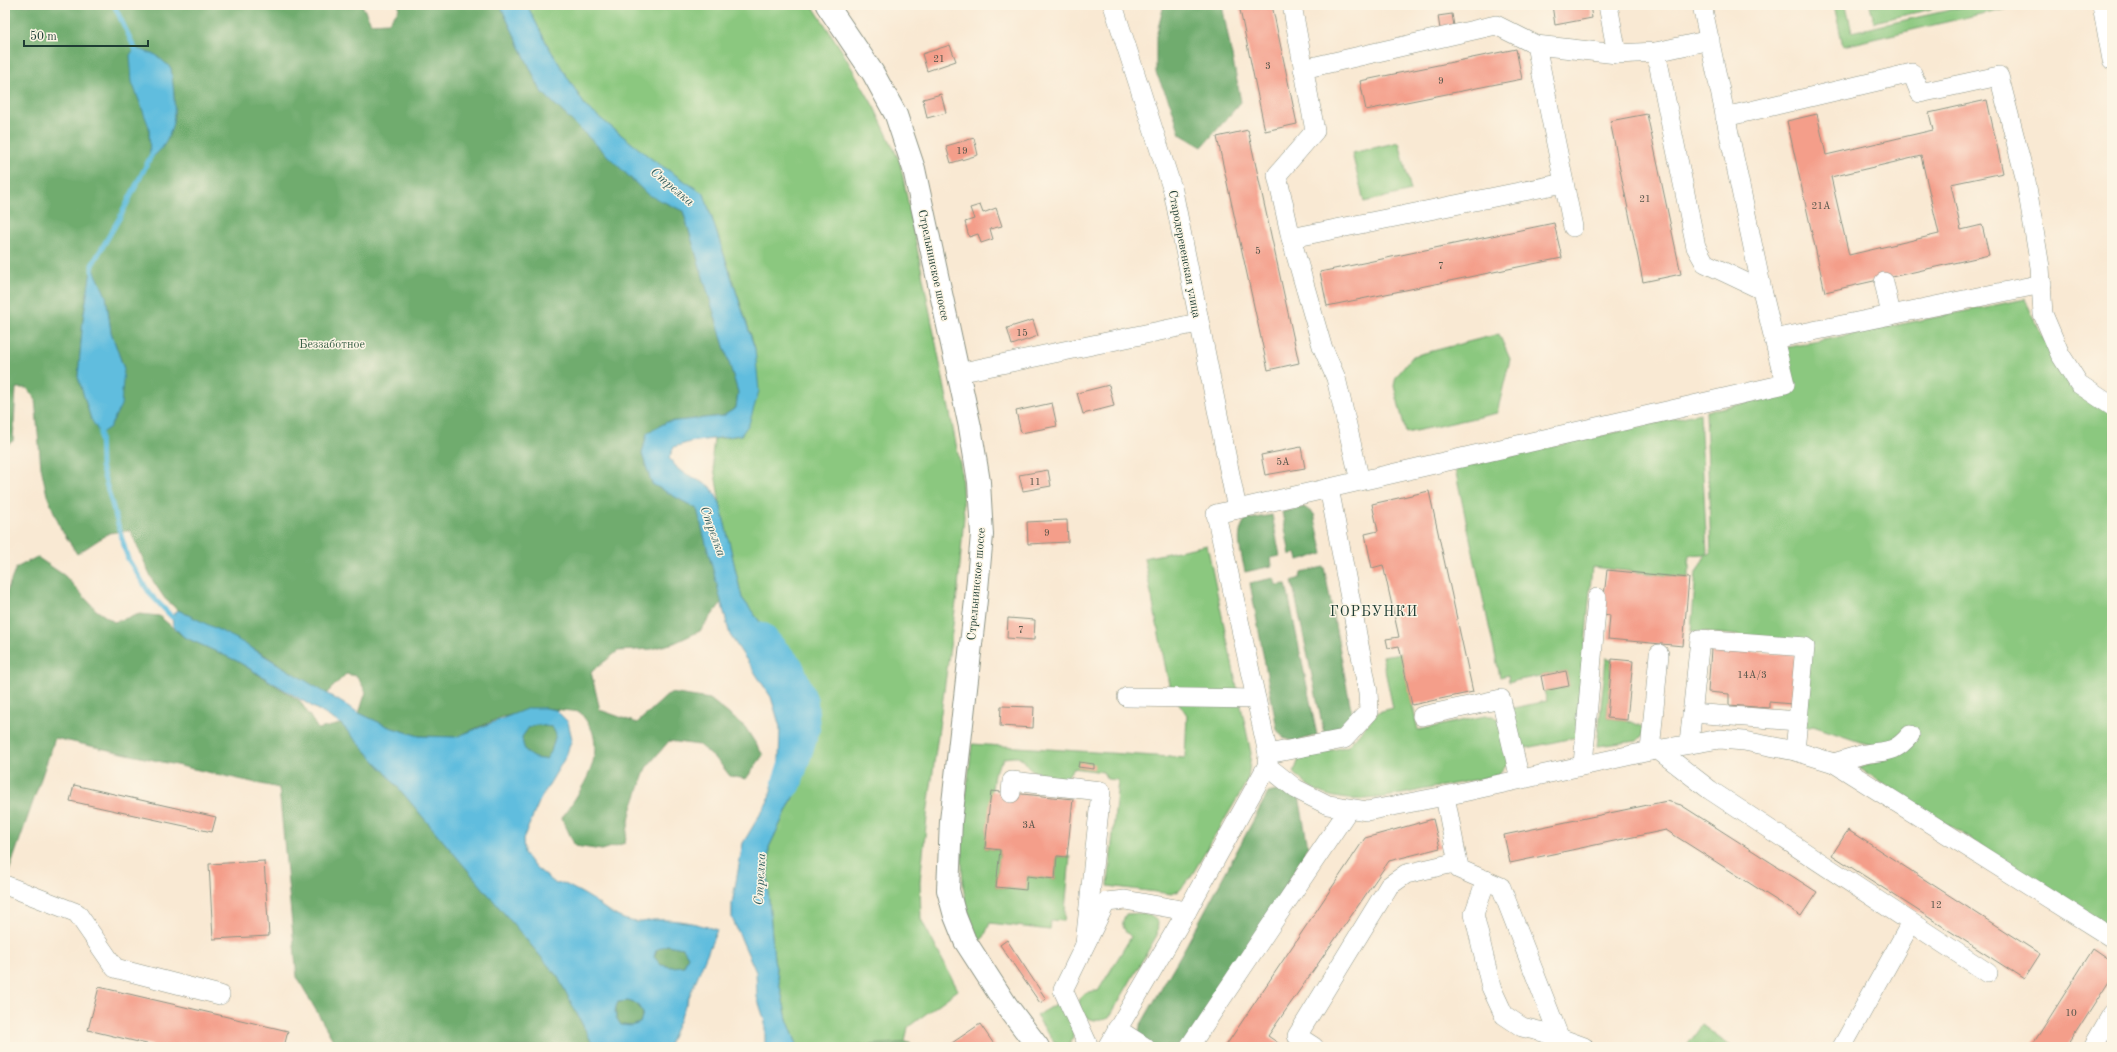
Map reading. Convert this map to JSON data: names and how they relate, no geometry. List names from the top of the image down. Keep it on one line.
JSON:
{"streets":{"main road":["Стрельнинское шоссе"],"street":["Стародеревенская улица"]},"districts":["ГОРБУНКИ"],"water":["Стрелка"],"parks":["Беззаботное"],"house_numbers":["21","3","9","19","21","21А","5","7","15","5А","11","9","7","14А/3","3А","12","10"],"scale_bar":"50 m"}
